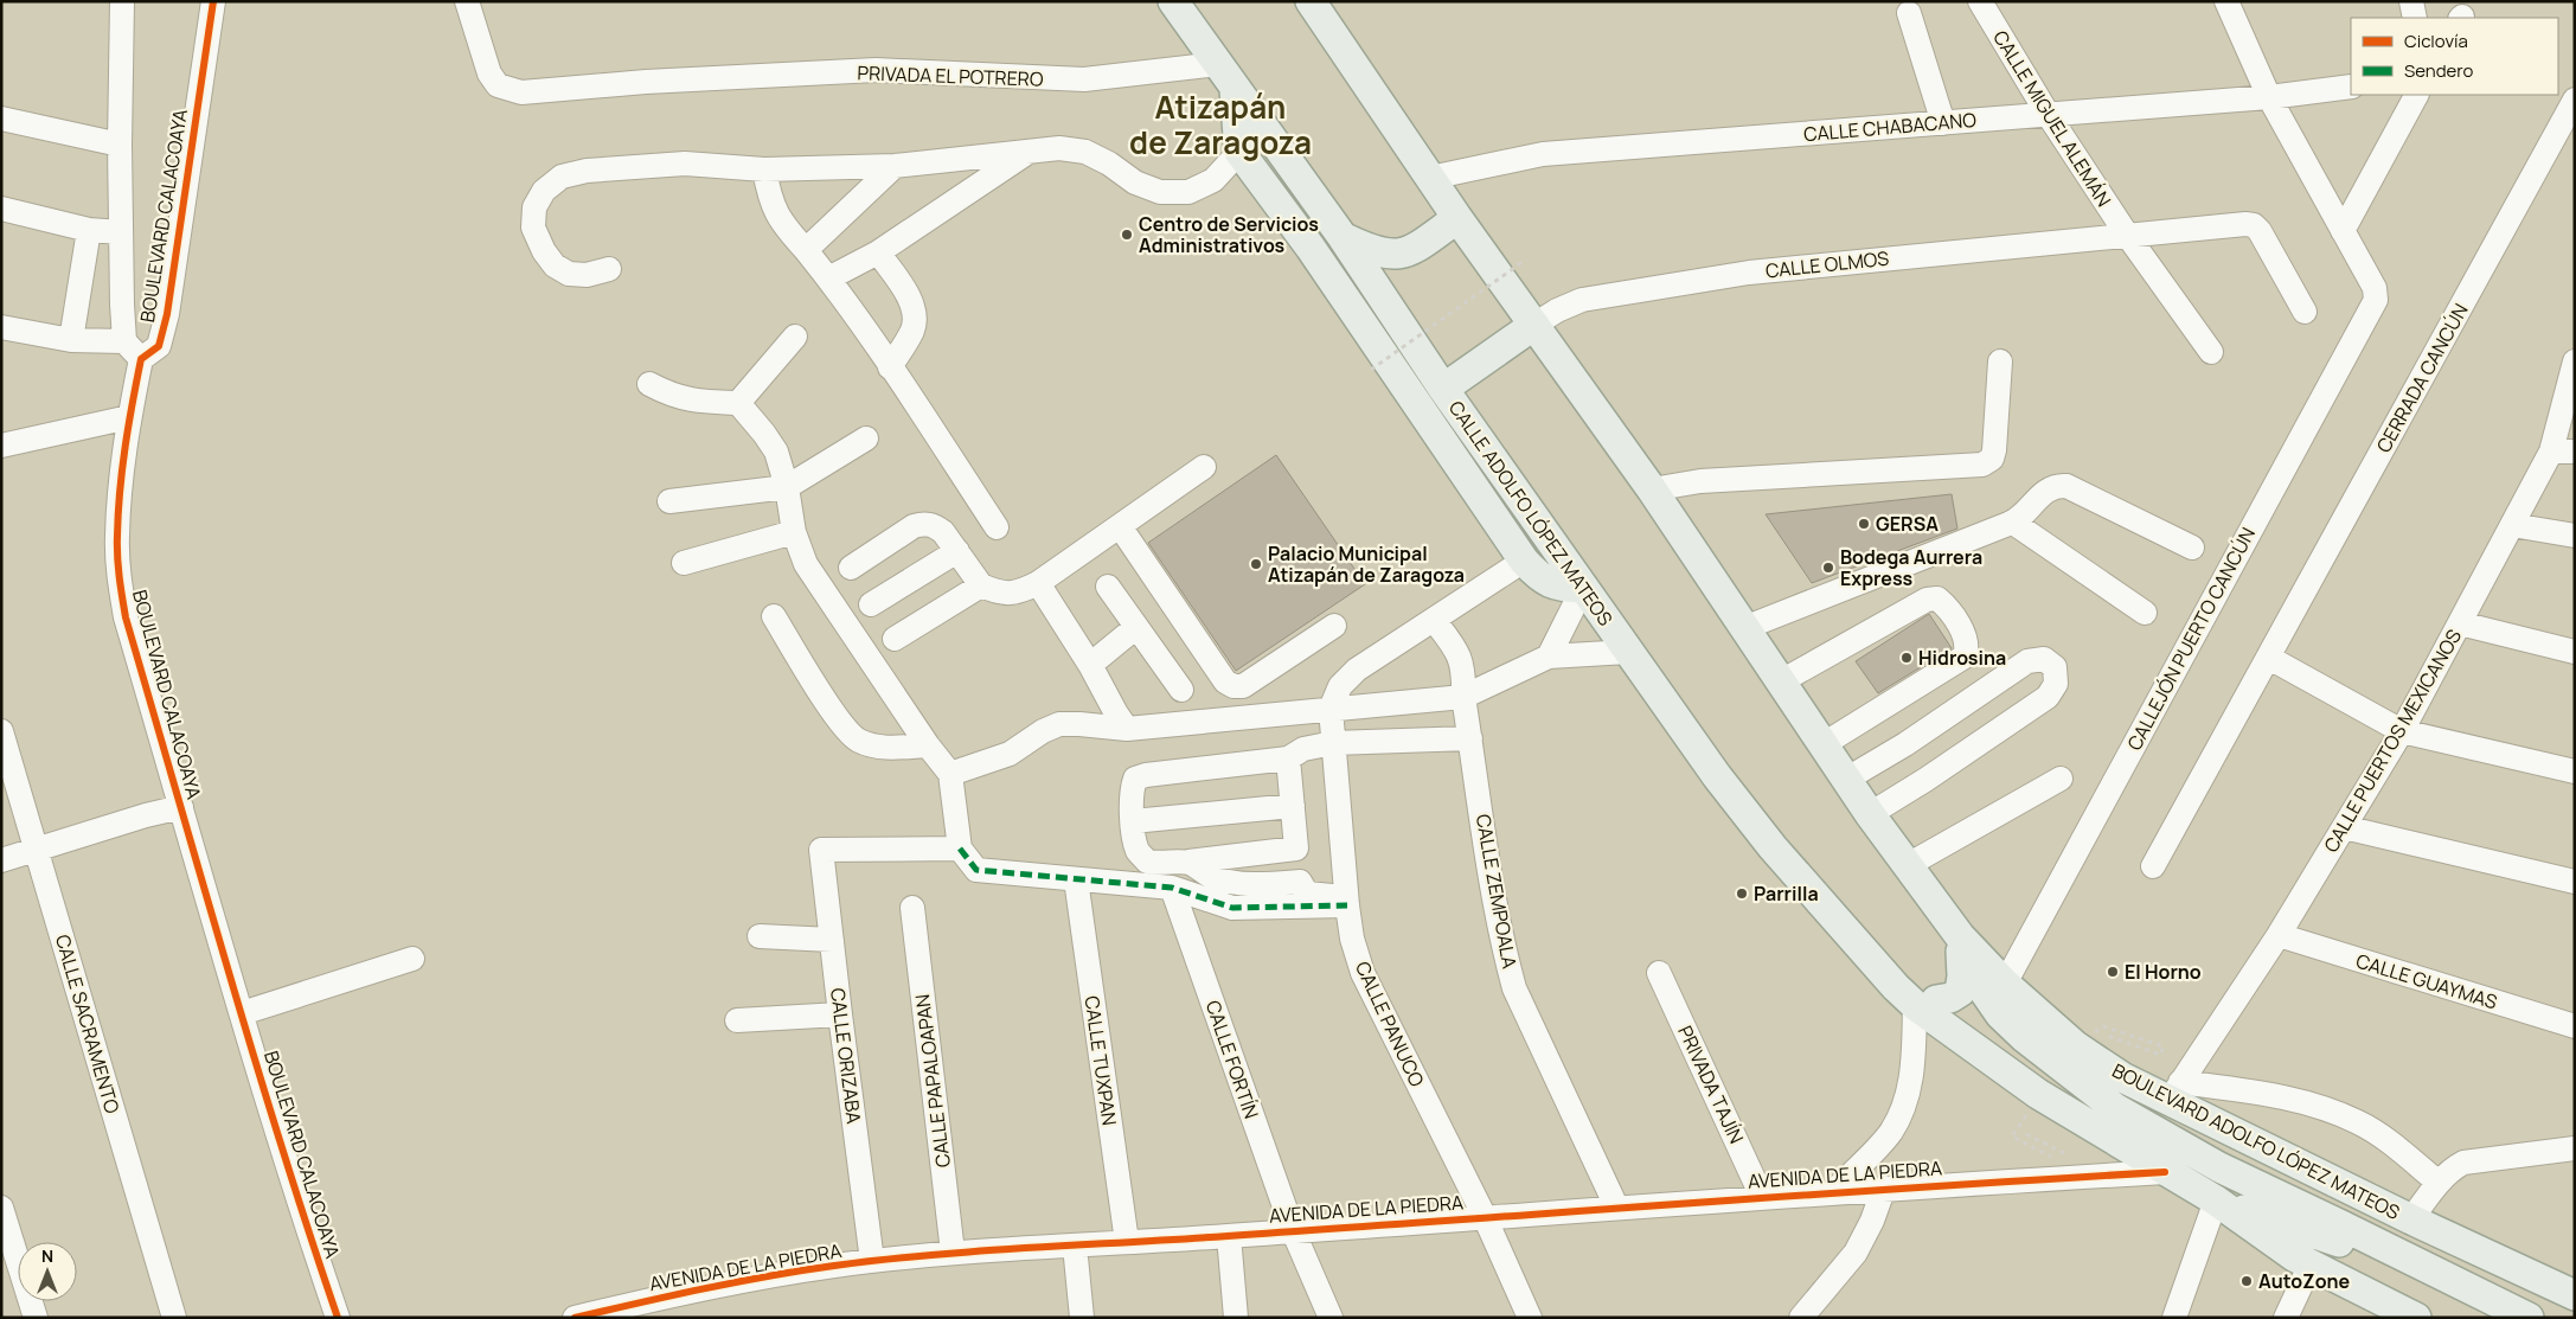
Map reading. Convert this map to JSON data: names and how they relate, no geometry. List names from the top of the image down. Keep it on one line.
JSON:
{"streets":{"main road":["CALLE ADOLFO LÓPEZ MATEOS","BOULEVARD ADOLFO LÓPEZ MATEOS"],"street":["PRIVADA EL POTRERO","CALLE MIGUEL ALEMÁN","CALLE CHABACANO","BOULEVARD CALACOAYA","CALLE OLMOS","CERRADA CANCÚN","CALLEJÓN PUERTO CANCÚN","CALLE PUERTOS MEXICANOS","CALLE ZEMPOALA","CALLE GUAYMAS","CALLE SACRAMENTO","CALLE PANUCO","CALLE ORIZABA","CALLE FORTÍN","CALLE TUXPAN","CALLE PAPALOAPAN","PRIVADA TAJÍN","AVENIDA DE LA PIEDRA"]},"crossings":[["PRIVADA EL POTRERO","CALLE ADOLFO LÓPEZ MATEOS"],["CALLE MIGUEL ALEMÁN","CALLE CHABACANO"],["CALLE MIGUEL ALEMÁN","CALLE OLMOS"],["CALLEJÓN PUERTO CANCÚN","BOULEVARD ADOLFO LÓPEZ MATEOS"],["CALLE PUERTOS MEXICANOS","CALLE GUAYMAS"],["CALLE PUERTOS MEXICANOS","BOULEVARD ADOLFO LÓPEZ MATEOS"],["CALLE ZEMPOALA","AVENIDA DE LA PIEDRA"],["CALLE PANUCO","AVENIDA DE LA PIEDRA"],["CALLE ORIZABA","AVENIDA DE LA PIEDRA"],["CALLE FORTÍN","AVENIDA DE LA PIEDRA"],["CALLE TUXPAN","AVENIDA DE LA PIEDRA"],["CALLE PAPALOAPAN","AVENIDA DE LA PIEDRA"],["PRIVADA TAJÍN","AVENIDA DE LA PIEDRA"]],"districts":["Atizapán de Zaragoza"],"places":["Centro de Servicios Administrativos","GERSA","Palacio Municipal Atizapán de Zaragoza","Bodega Aurrera Express","Hidrosina","Parrilla","El Horno","AutoZone"],"legend":["Ciclovía","Sendero"],"north":"top"}
